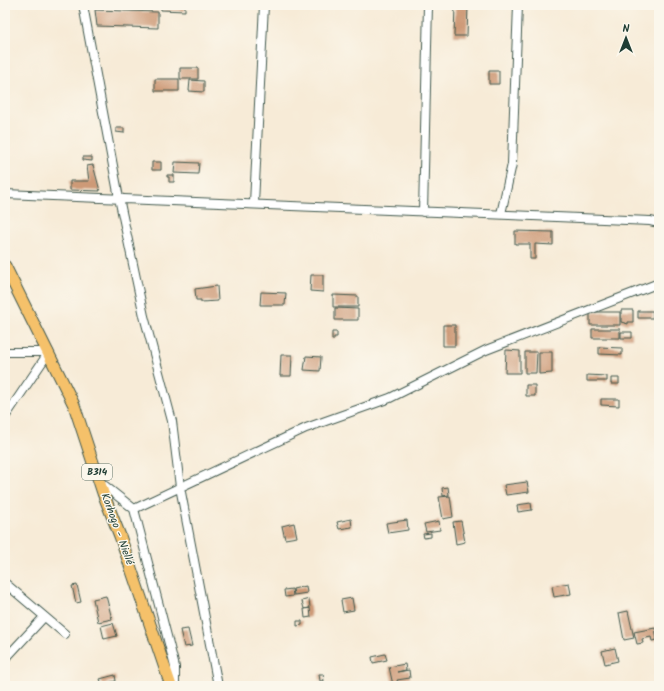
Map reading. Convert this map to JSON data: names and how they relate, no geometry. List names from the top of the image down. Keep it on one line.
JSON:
{"streets":{"main road":["B314","Korhogo - Niellé"]},"north":"top"}
